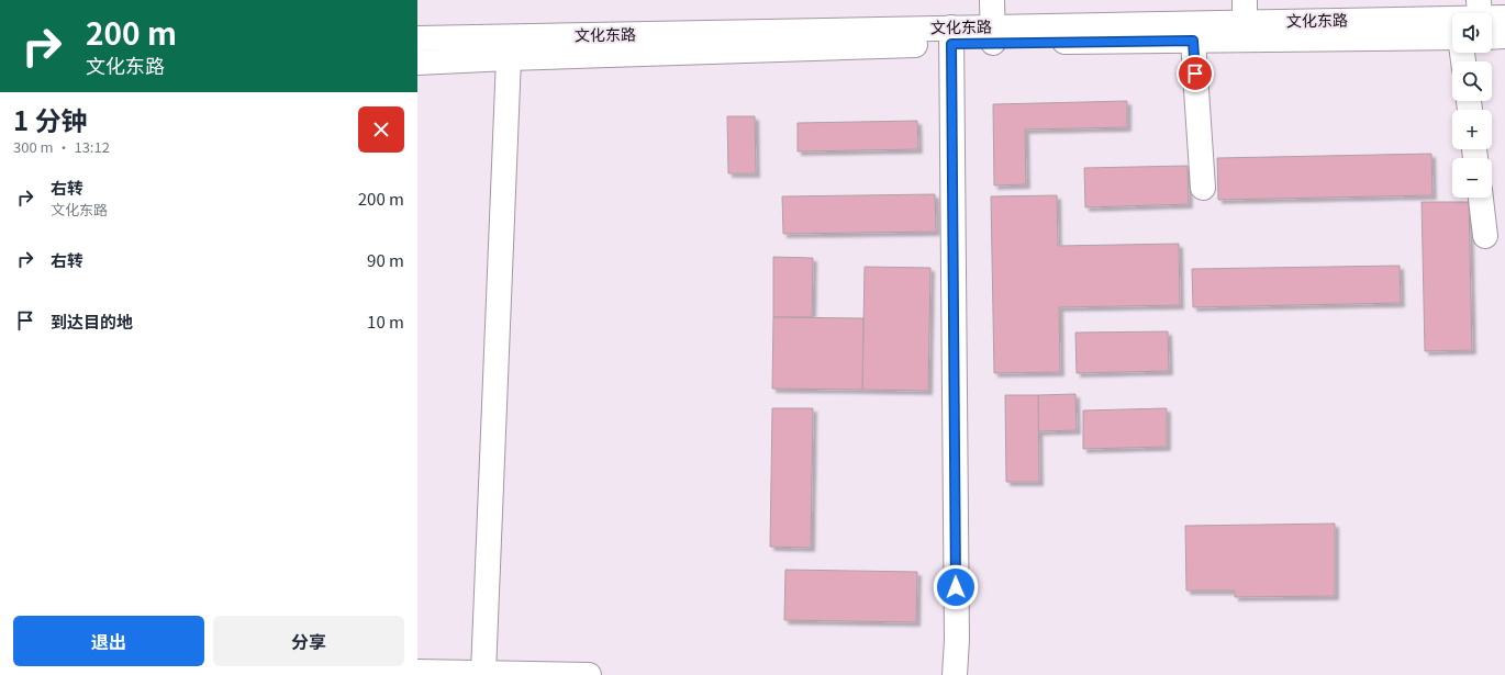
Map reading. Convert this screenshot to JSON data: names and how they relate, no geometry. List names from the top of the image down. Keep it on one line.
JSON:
{"streets":{"main road":["文化东路"]},"page":{"turn":["200 m","文化东路"],"map_buttons":["+","−"],"heading":["1 分钟","300 m · 13:12"],"list":[{"name":"右转","note":"文化东路","value":"200 m"},{"name":"右转","value":"90 m"},{"name":"到达目的地","value":"10 m"}],"buttons":["退出","分享"]}}
